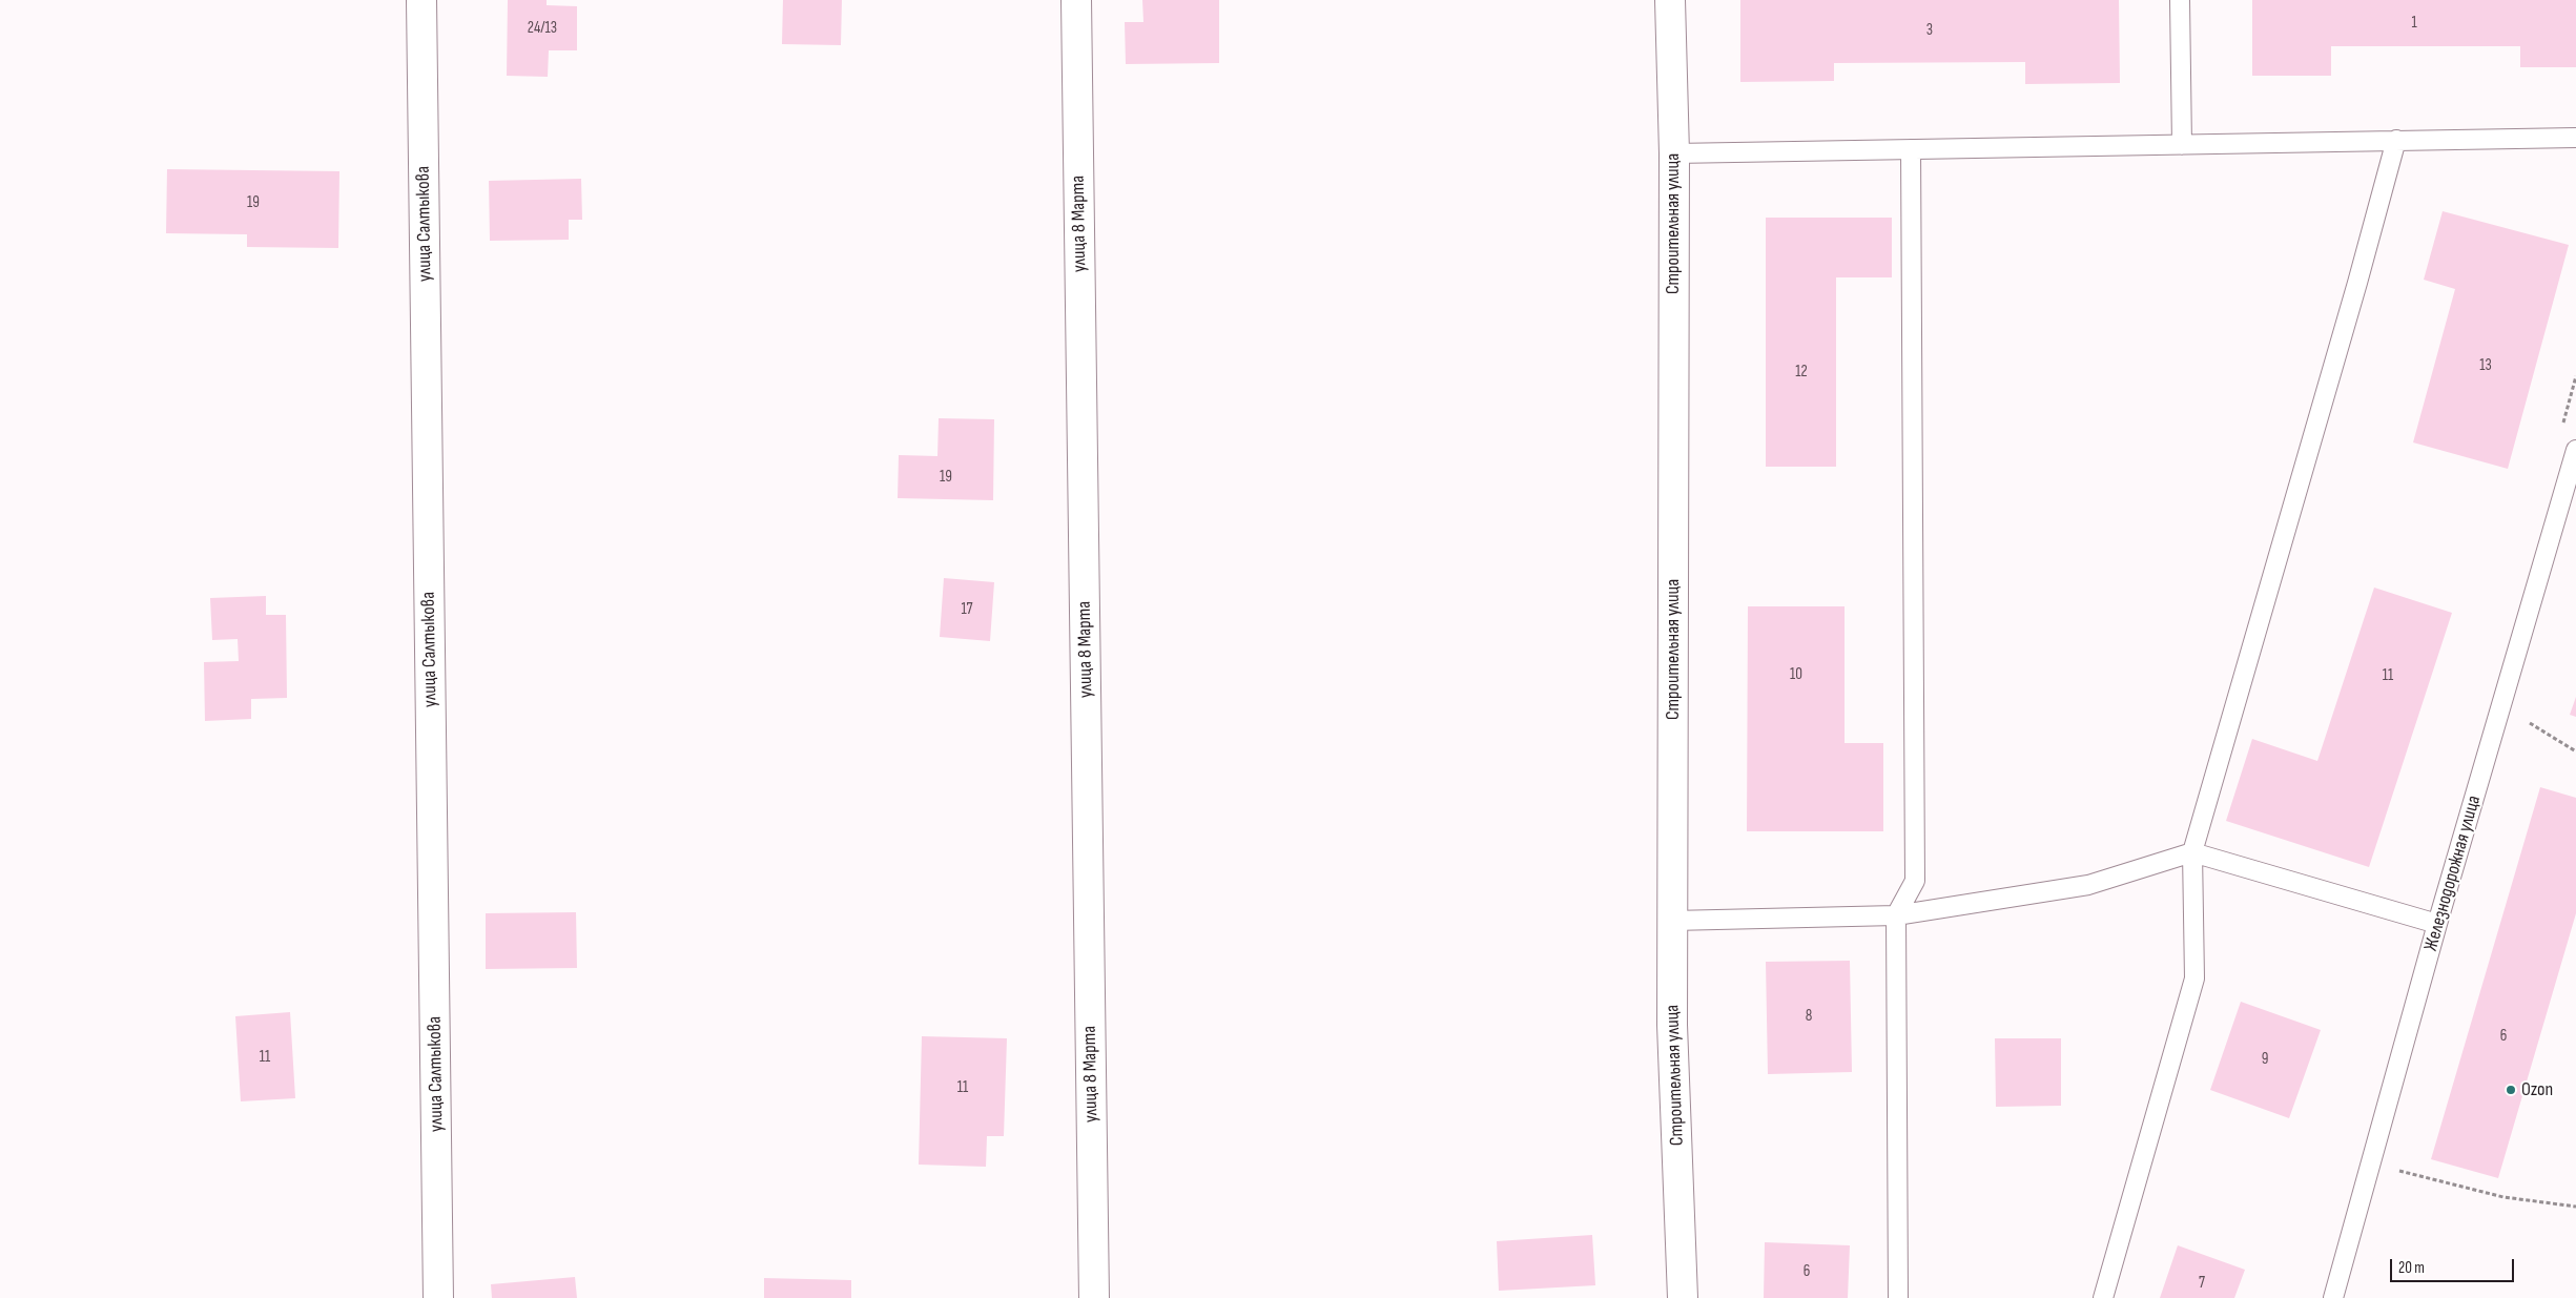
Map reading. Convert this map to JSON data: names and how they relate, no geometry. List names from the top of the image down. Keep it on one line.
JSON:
{"streets":{"street":["улица Салтыкова","улица 8 Марта","Строительная улица"],"lane":["Железнодорожная улица"]},"places":["Ozon"],"house_numbers":["1","24/13","3","19","13","12","19","17","10","11","8","6","11","9","11","6","7"],"scale_bar":"20 m"}
